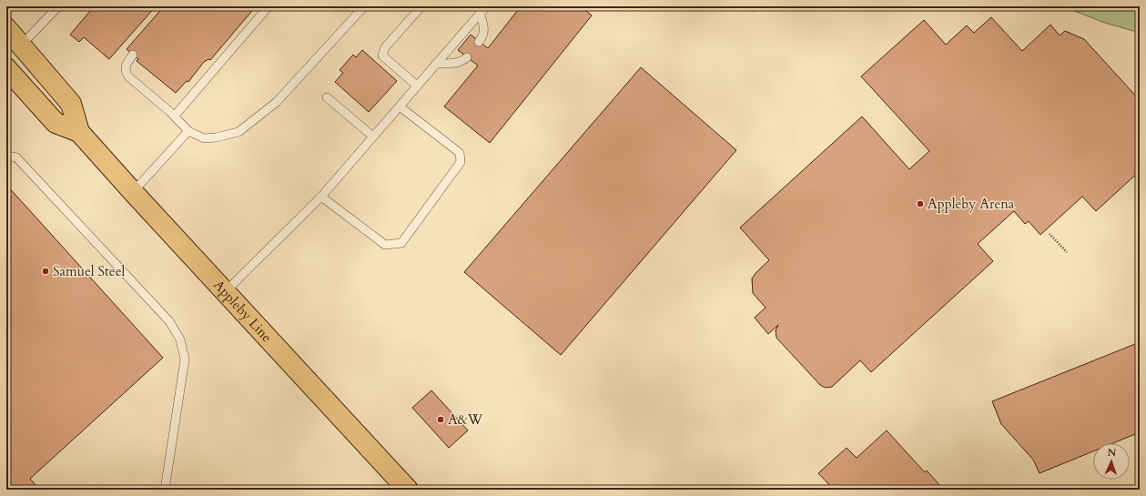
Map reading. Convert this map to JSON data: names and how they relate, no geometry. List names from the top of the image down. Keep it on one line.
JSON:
{"streets":{"main road":["Appleby Line"]},"places":["Appleby Arena","Samuel Steel","A&W"],"north":"top"}
